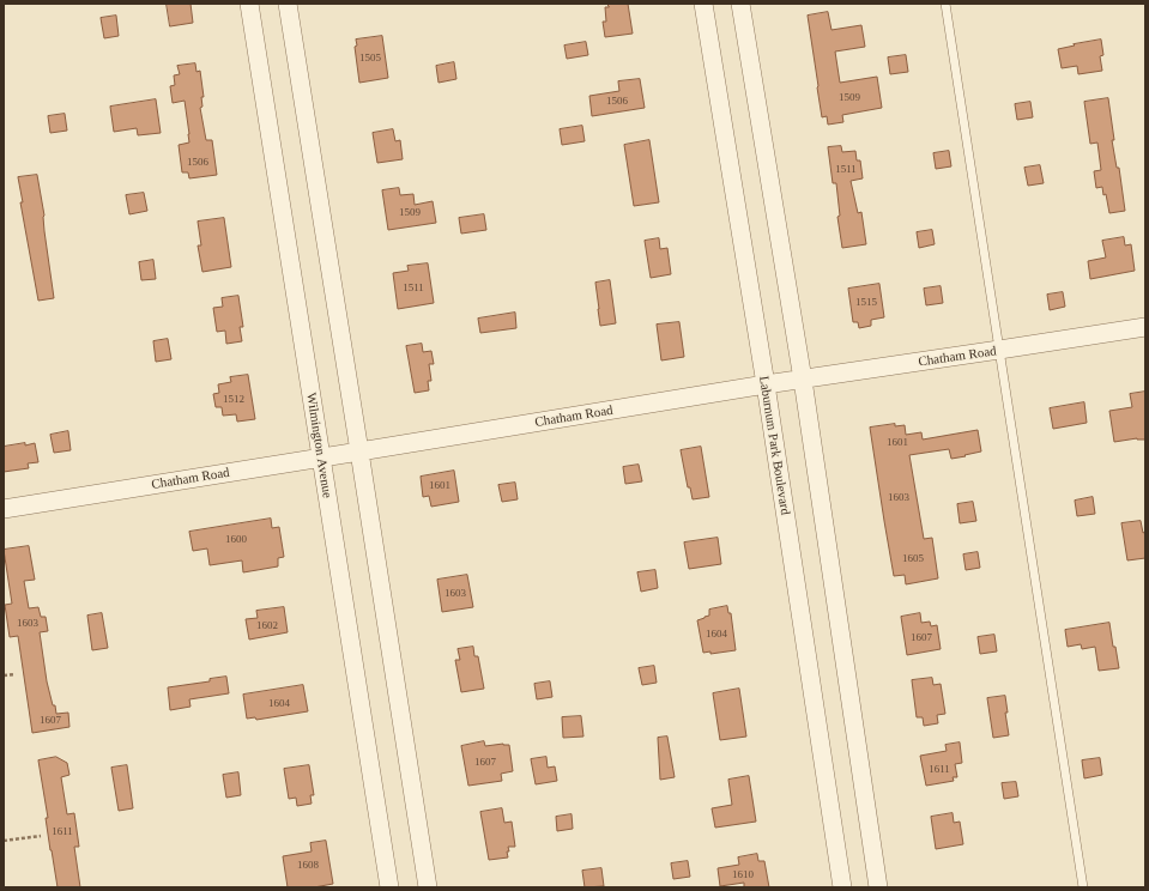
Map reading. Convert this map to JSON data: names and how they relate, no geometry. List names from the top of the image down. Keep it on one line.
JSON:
{"streets":{"street":["Chatham Road","Wilmington Avenue","Laburnum Park Boulevard"]},"crossings":[["Chatham Road","Wilmington Avenue"],["Chatham Road","Laburnum Park Boulevard"]],"house_numbers":["1505","1509","1506","1506","1511","1509","1511","1515","1512","1601","1601","1603","1600","1605","1603","1603","1602","1604","1607","1604","1607","1607","1611","1611","1608","1610"]}
